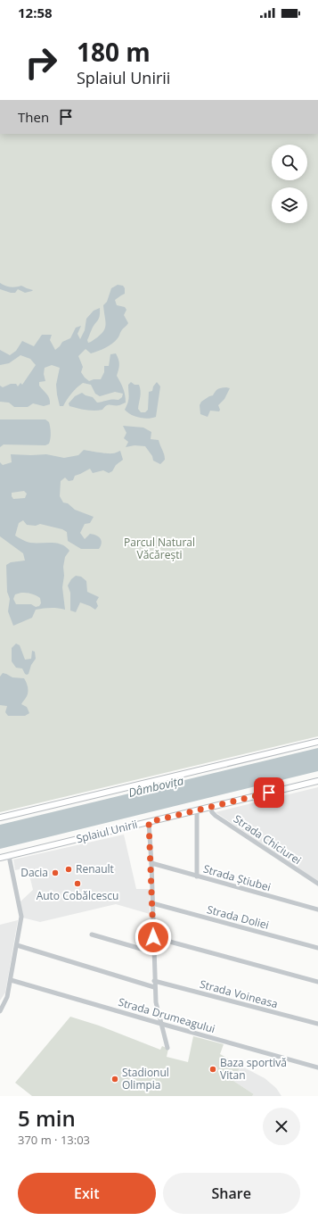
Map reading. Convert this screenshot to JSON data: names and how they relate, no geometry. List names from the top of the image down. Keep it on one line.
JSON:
{"streets":{"main road":["Splaiul Unirii"],"street":["Strada Chiciurei","Strada Știubei","Strada Doliei","Strada Voineasa","Strada Drumeagului"]},"crossings":[["Splaiul Unirii","Strada Chiciurei"]],"water":["Dâmbovița"],"parks":["Parcul Natural Văcărești"],"places":["Renault","Dacia","Auto Cobălcescu","Baza sportivă Vitan","Stadionul Olimpia"],"page":{"status":"12:58","turn":["180 m","Splaiul Unirii"],"then":"Then","heading":["5 min","370 m · 13:03"],"buttons":["Exit","Share"]}}
